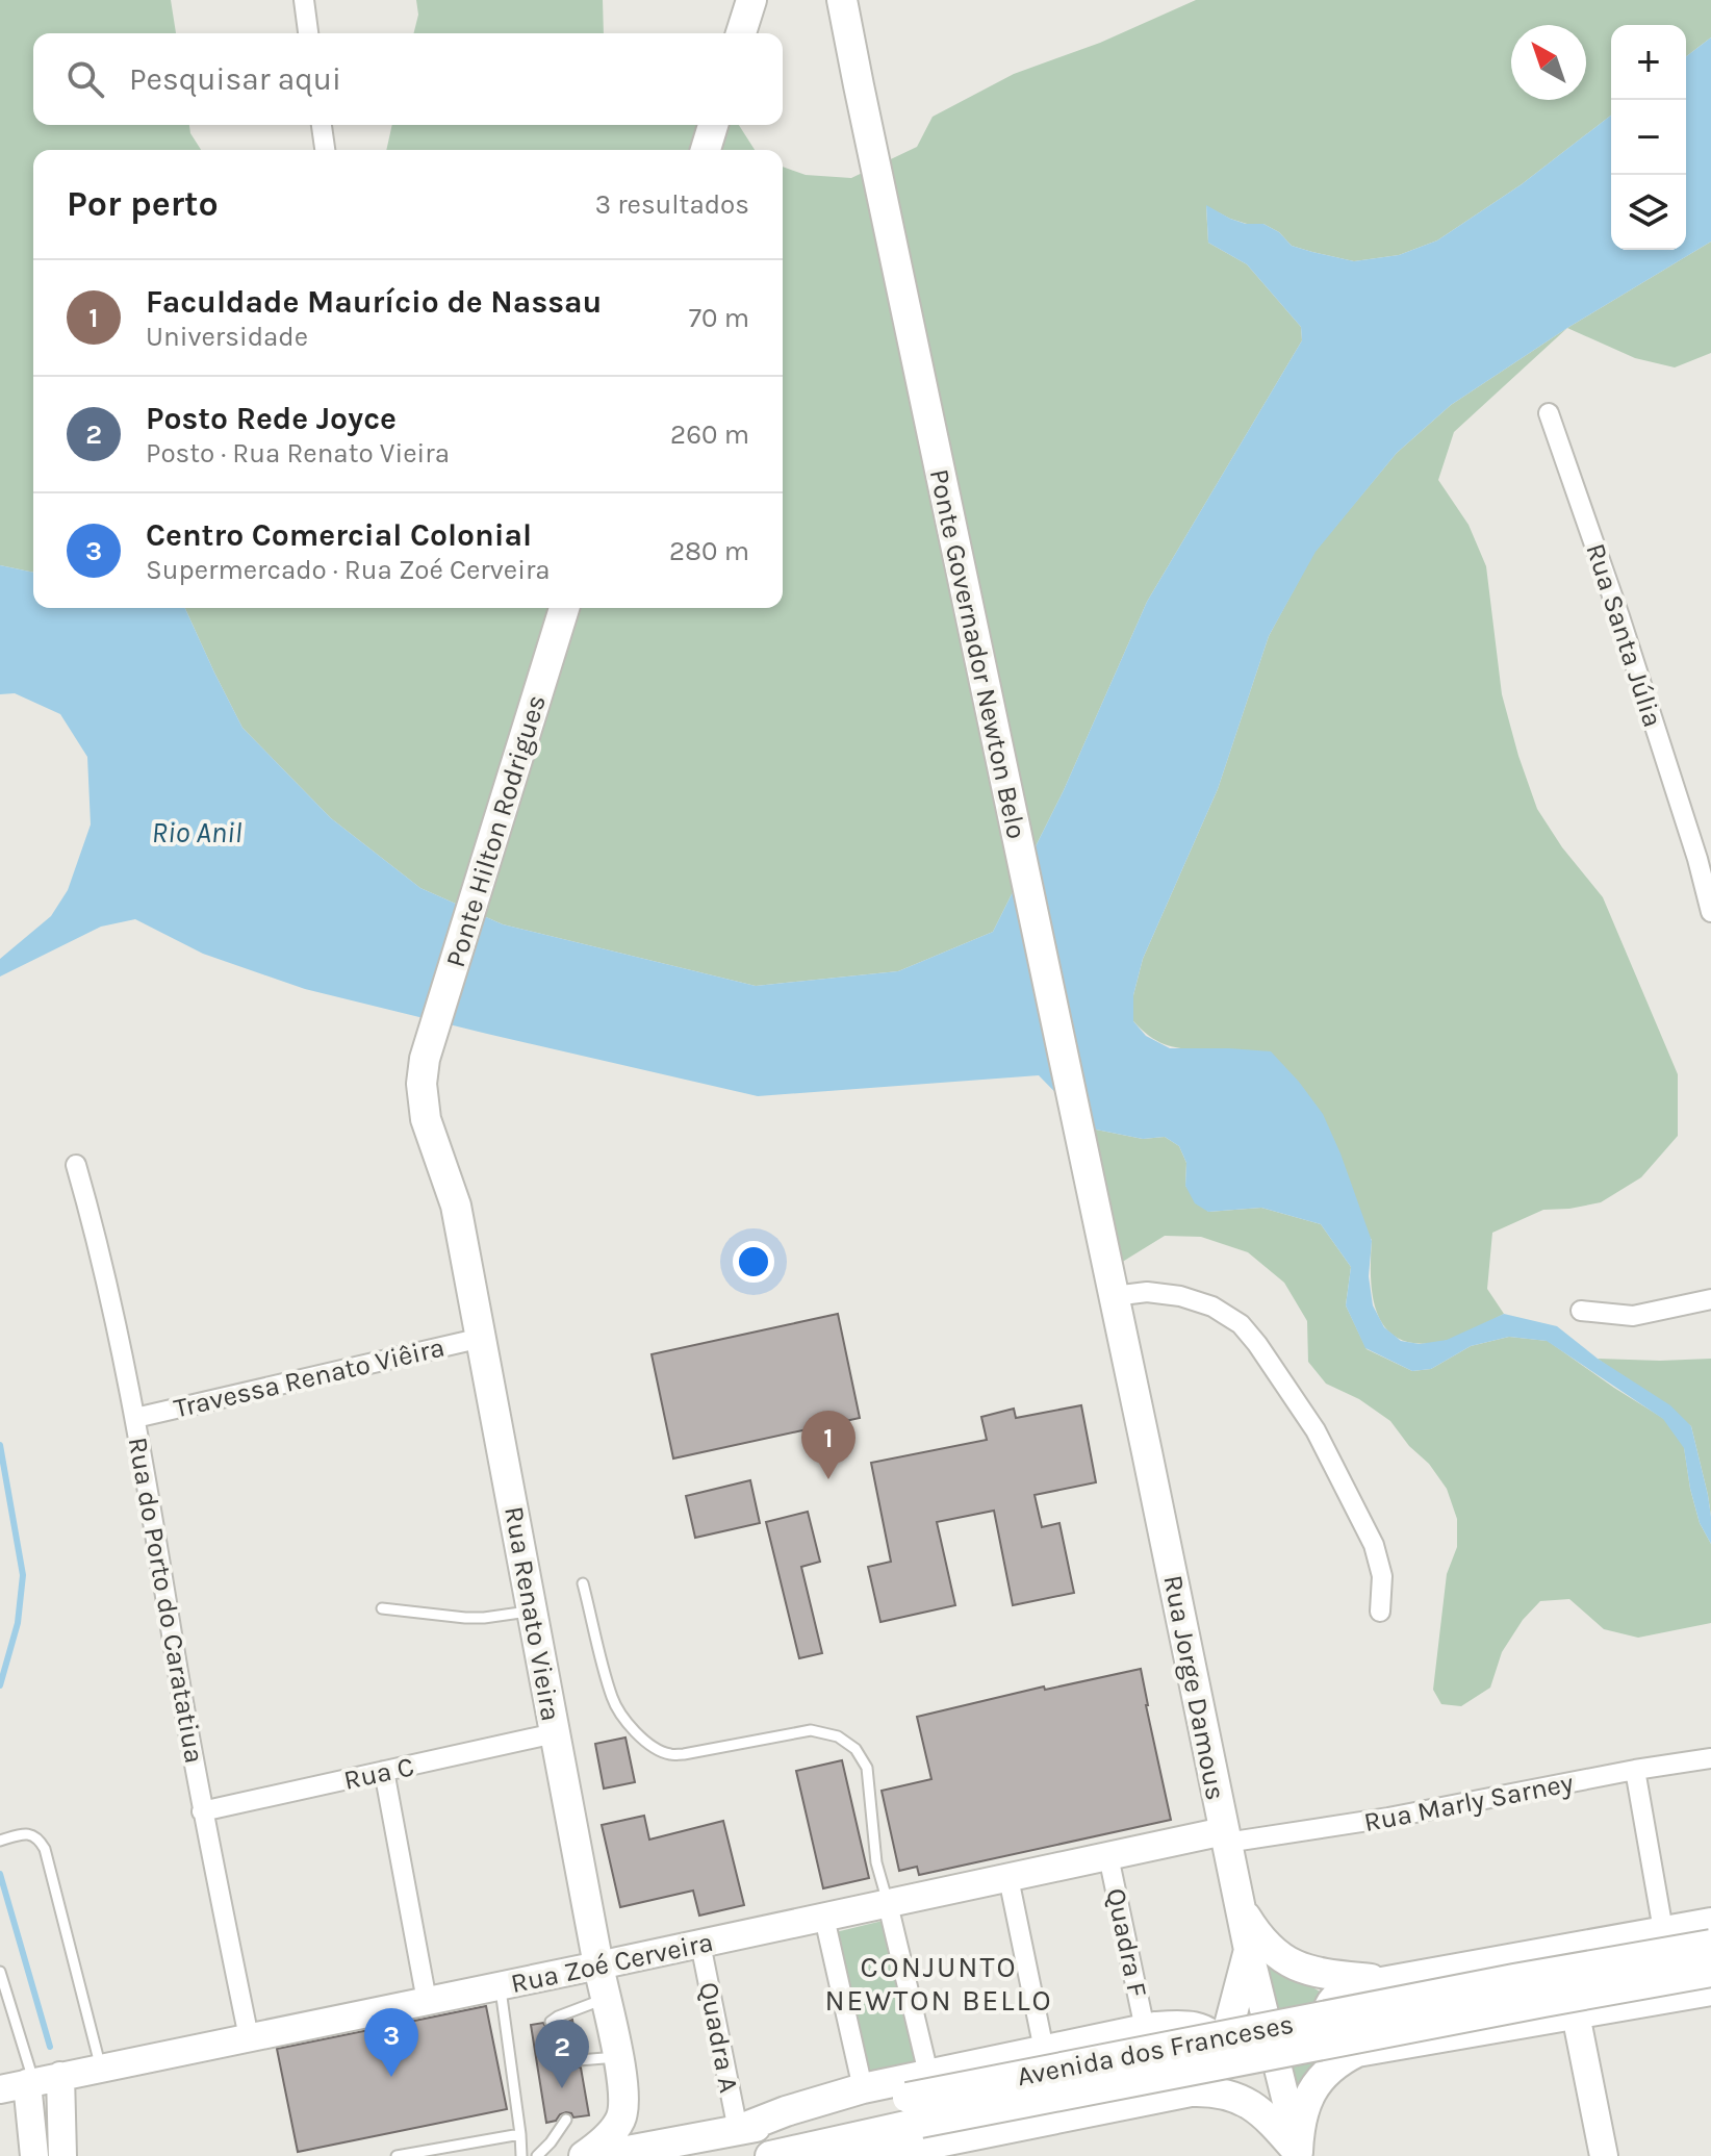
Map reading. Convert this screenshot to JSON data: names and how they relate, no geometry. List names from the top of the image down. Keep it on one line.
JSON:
{"streets":{"main road":["Ponte Governador Newton Belo","Ponte Hilton Rodrigues","Rua Renato Vieira","Rua Jorge Damous","Avenida dos Franceses"],"street":["Rua Santa Júlia","Travessa Renato Viêira","Rua do Porto do Caratatiua","Rua C","Rua Marly Sarney","Quadra F","Rua Zoé Cerveira","Quadra A"]},"crossings":[["Ponte Governador Newton Belo","Rua Jorge Damous"],["Ponte Hilton Rodrigues","Rua Renato Vieira"],["Travessa Renato Viêira","Rua do Porto do Caratatiua"],["Travessa Renato Viêira","Rua Renato Vieira"],["Rua do Porto do Caratatiua","Rua C"],["Rua do Porto do Caratatiua","Rua Zoé Cerveira"],["Rua Renato Vieira","Rua C"],["Rua Renato Vieira","Rua Zoé Cerveira"],["Rua Jorge Damous","Rua Marly Sarney"],["Rua Jorge Damous","Rua Zoé Cerveira"],["Rua Marly Sarney","Rua Zoé Cerveira"],["Quadra F","Rua Zoé Cerveira"],["Rua Zoé Cerveira","Quadra A"],["Quadra A","Avenida dos Franceses"]],"districts":["CONJUNTO NEWTON BELLO"],"water":["Rio Anil"],"north":"top left","page":{"map_buttons":["+","−"],"search":"Pesquisar aqui","heading":["Por perto","3 resultados"],"list":[{"mark":"1","name":"Faculdade Maurício de Nassau","note":"Universidade","value":"70 m"},{"mark":"2","name":"Posto Rede Joyce","note":"Posto · Rua Renato Vieira","value":"260 m"},{"mark":"3","name":"Centro Comercial Colonial","note":"Supermercado · Rua Zoé Cerveira","value":"280 m"}],"pins":["1","3","2"]}}
